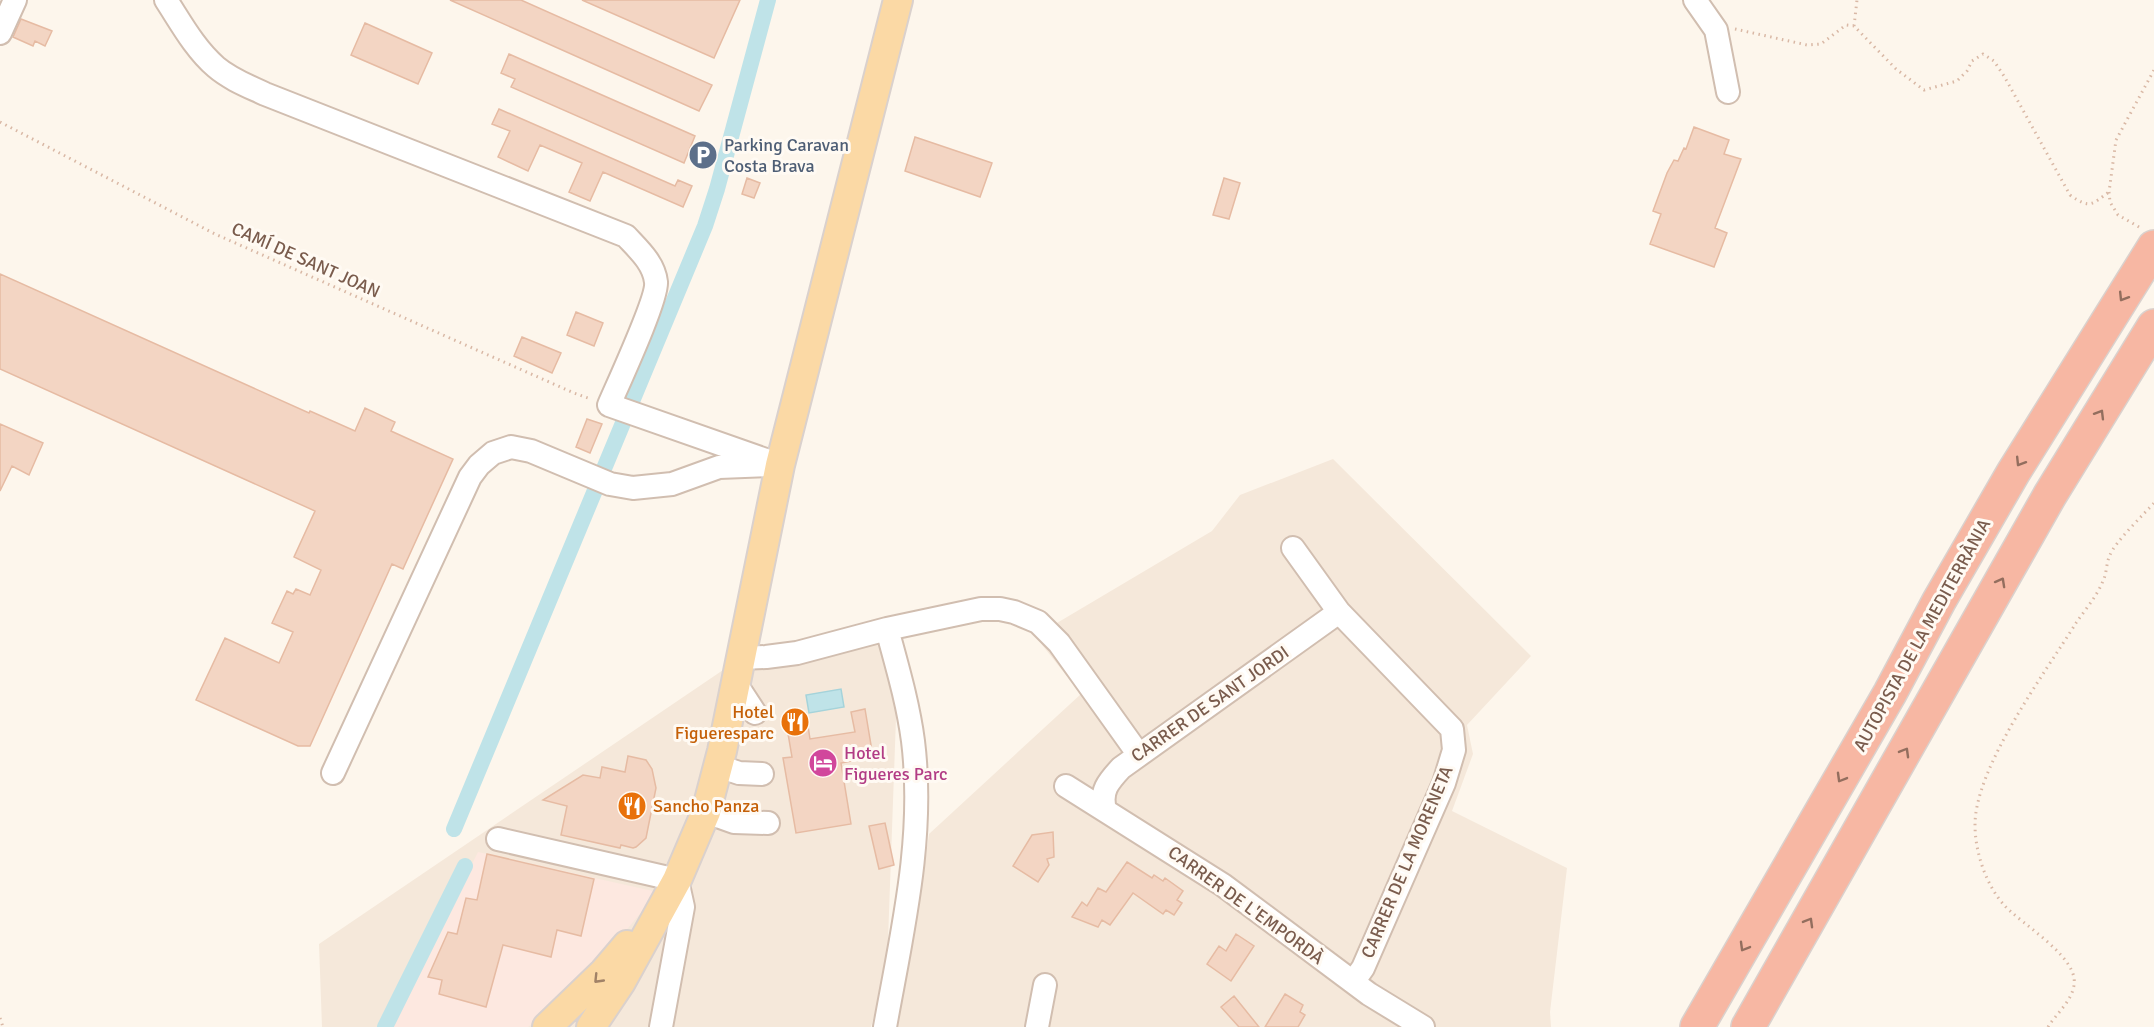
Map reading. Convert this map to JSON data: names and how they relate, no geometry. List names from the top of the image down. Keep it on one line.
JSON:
{"streets":{"highway":["AUTOPISTA DE LA MEDITERRÀNIA"],"street":["CARRER DE SANT JORDI","CARRER DE LA MORENETA","CARRER DE L'EMPORDÀ"],"path":["CAMÍ DE SANT JOAN"]},"crossings":[["CARRER DE SANT JORDI","CARRER DE LA MORENETA"],["CARRER DE SANT JORDI","CARRER DE L'EMPORDÀ"],["CARRER DE LA MORENETA","CARRER DE L'EMPORDÀ"]],"places":{"parking":["Parking Caravan Costa Brava"],"restaurant":["Hotel Figueresparc","Sancho Panza"],"hotel":["Hotel Figueres Parc"]}}
